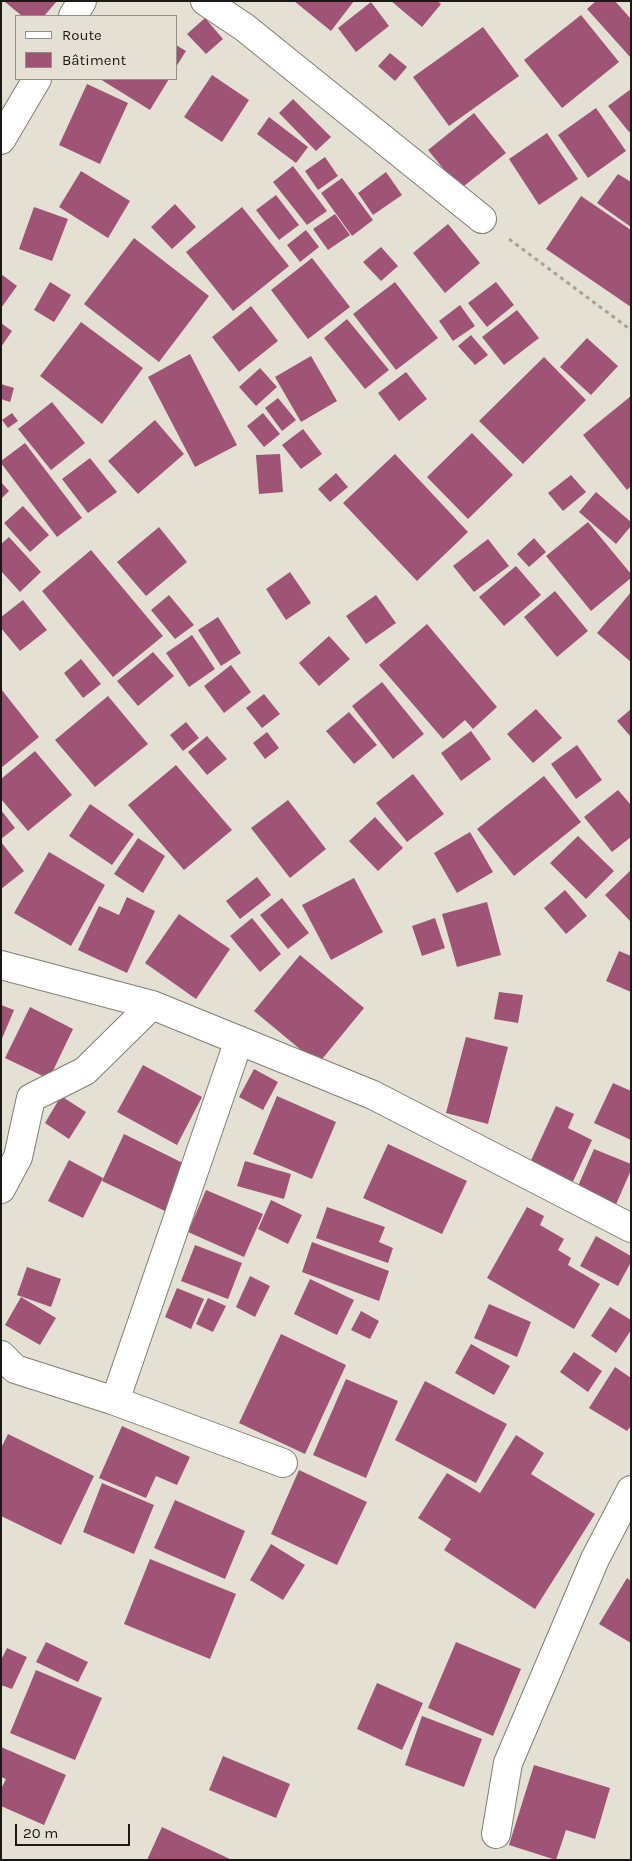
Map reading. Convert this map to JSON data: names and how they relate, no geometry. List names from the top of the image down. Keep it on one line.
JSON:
{"legend":["Route","Bâtiment"],"scale_bar":"20 m"}
